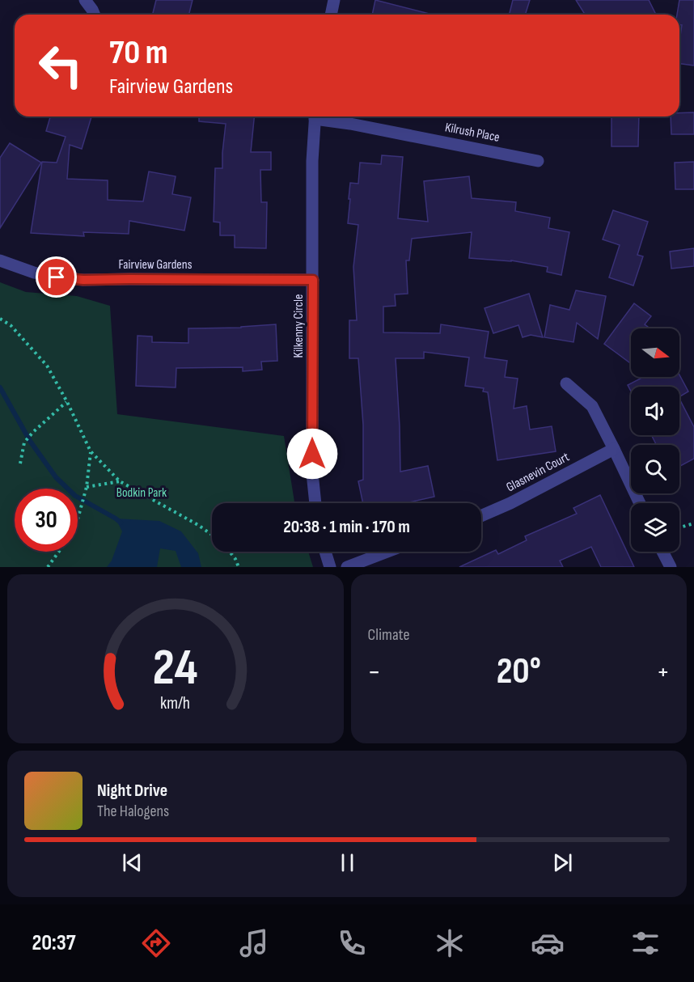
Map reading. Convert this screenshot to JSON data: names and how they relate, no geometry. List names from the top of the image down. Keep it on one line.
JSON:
{"streets":{"street":["Kilrush Place","Fairview Gardens","Kilkenny Circle","Glasnevin Court"]},"crossings":[["Fairview Gardens","Kilkenny Circle"]],"parks":["Bodkin Park"],"north":"right","page":{"turn":["70 m","Fairview Gardens"],"limit":"30","trip":"20:38 · 1 min · 170 m","tile":"Climate","heat":["−","20°","+"],"song":["Night Drive","The Halogens"],"tabs":"20:37","gauge":["24","km/h"]}}
